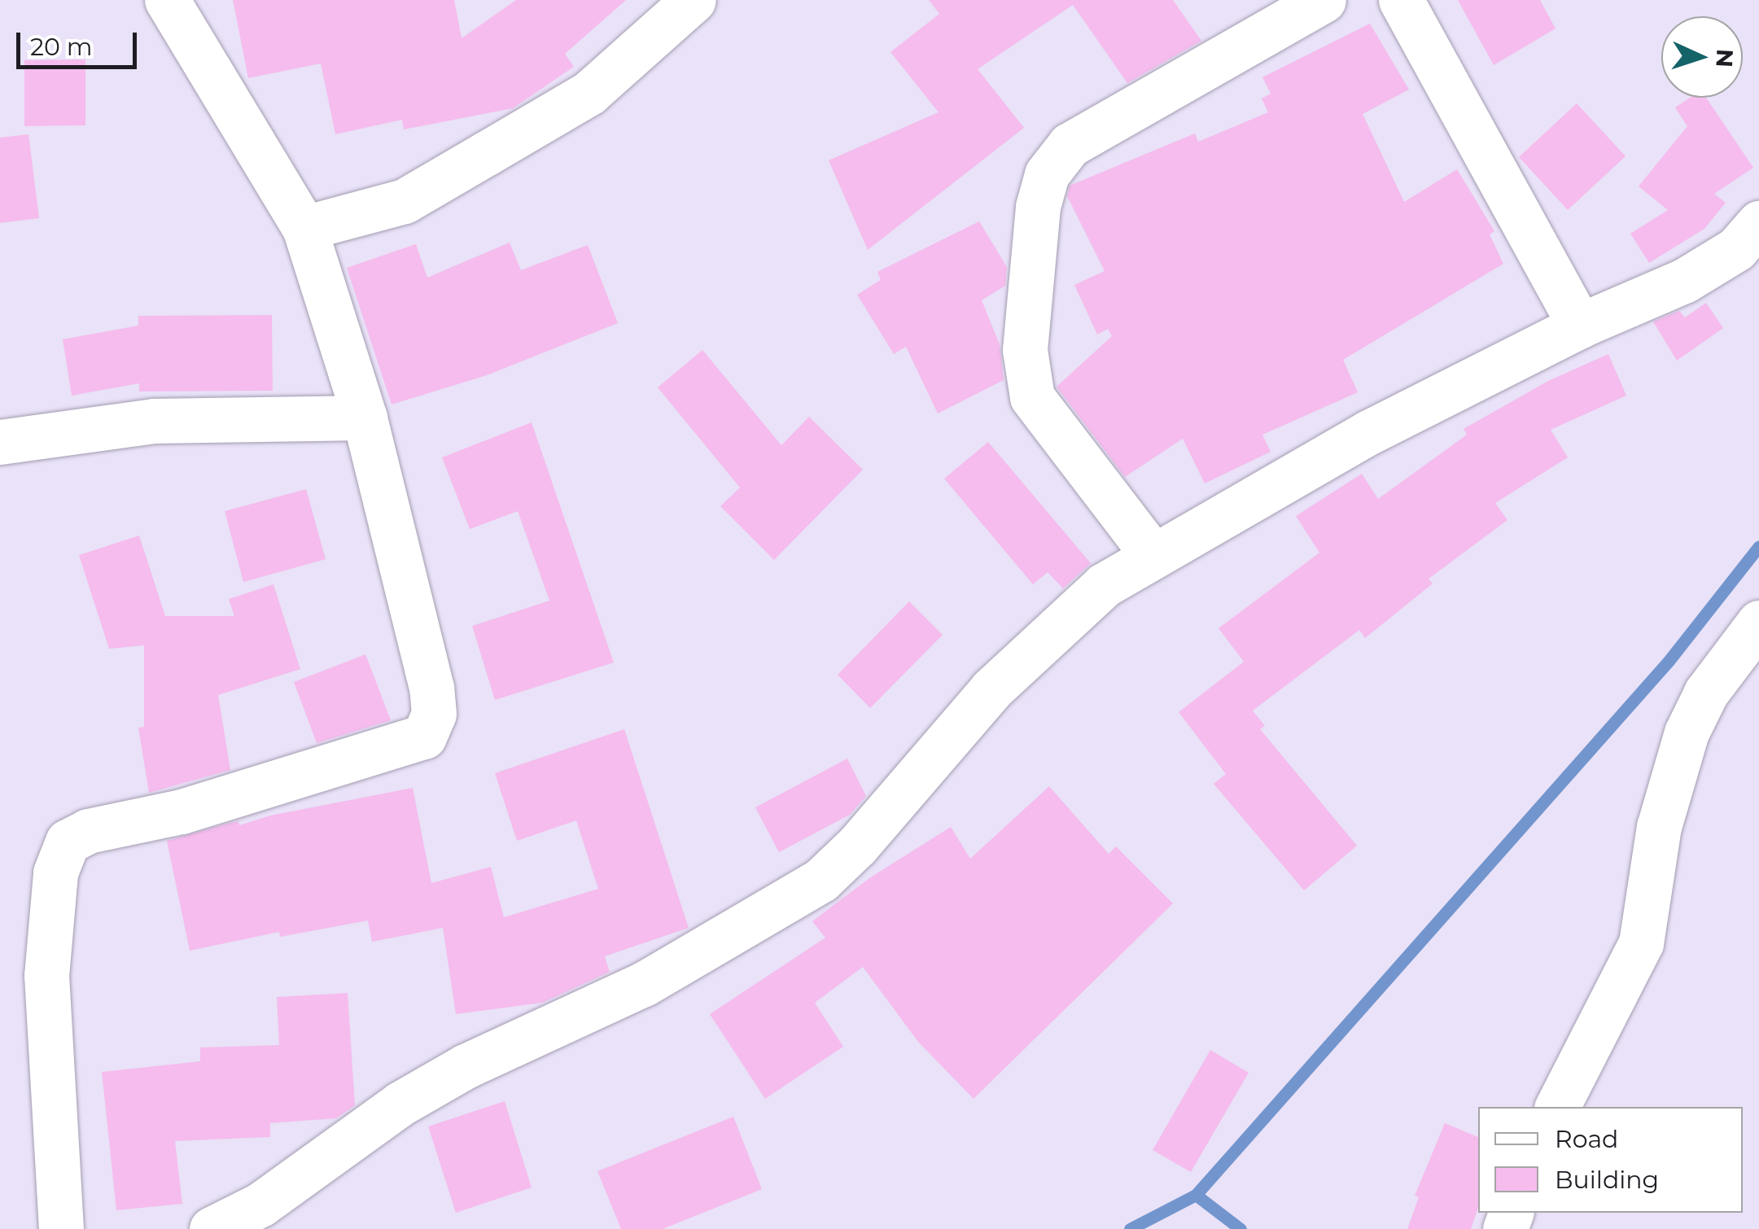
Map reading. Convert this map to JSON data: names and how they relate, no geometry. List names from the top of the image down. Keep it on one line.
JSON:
{"legend":["Road","Building"],"scale_bar":"20 m","north":"right"}
